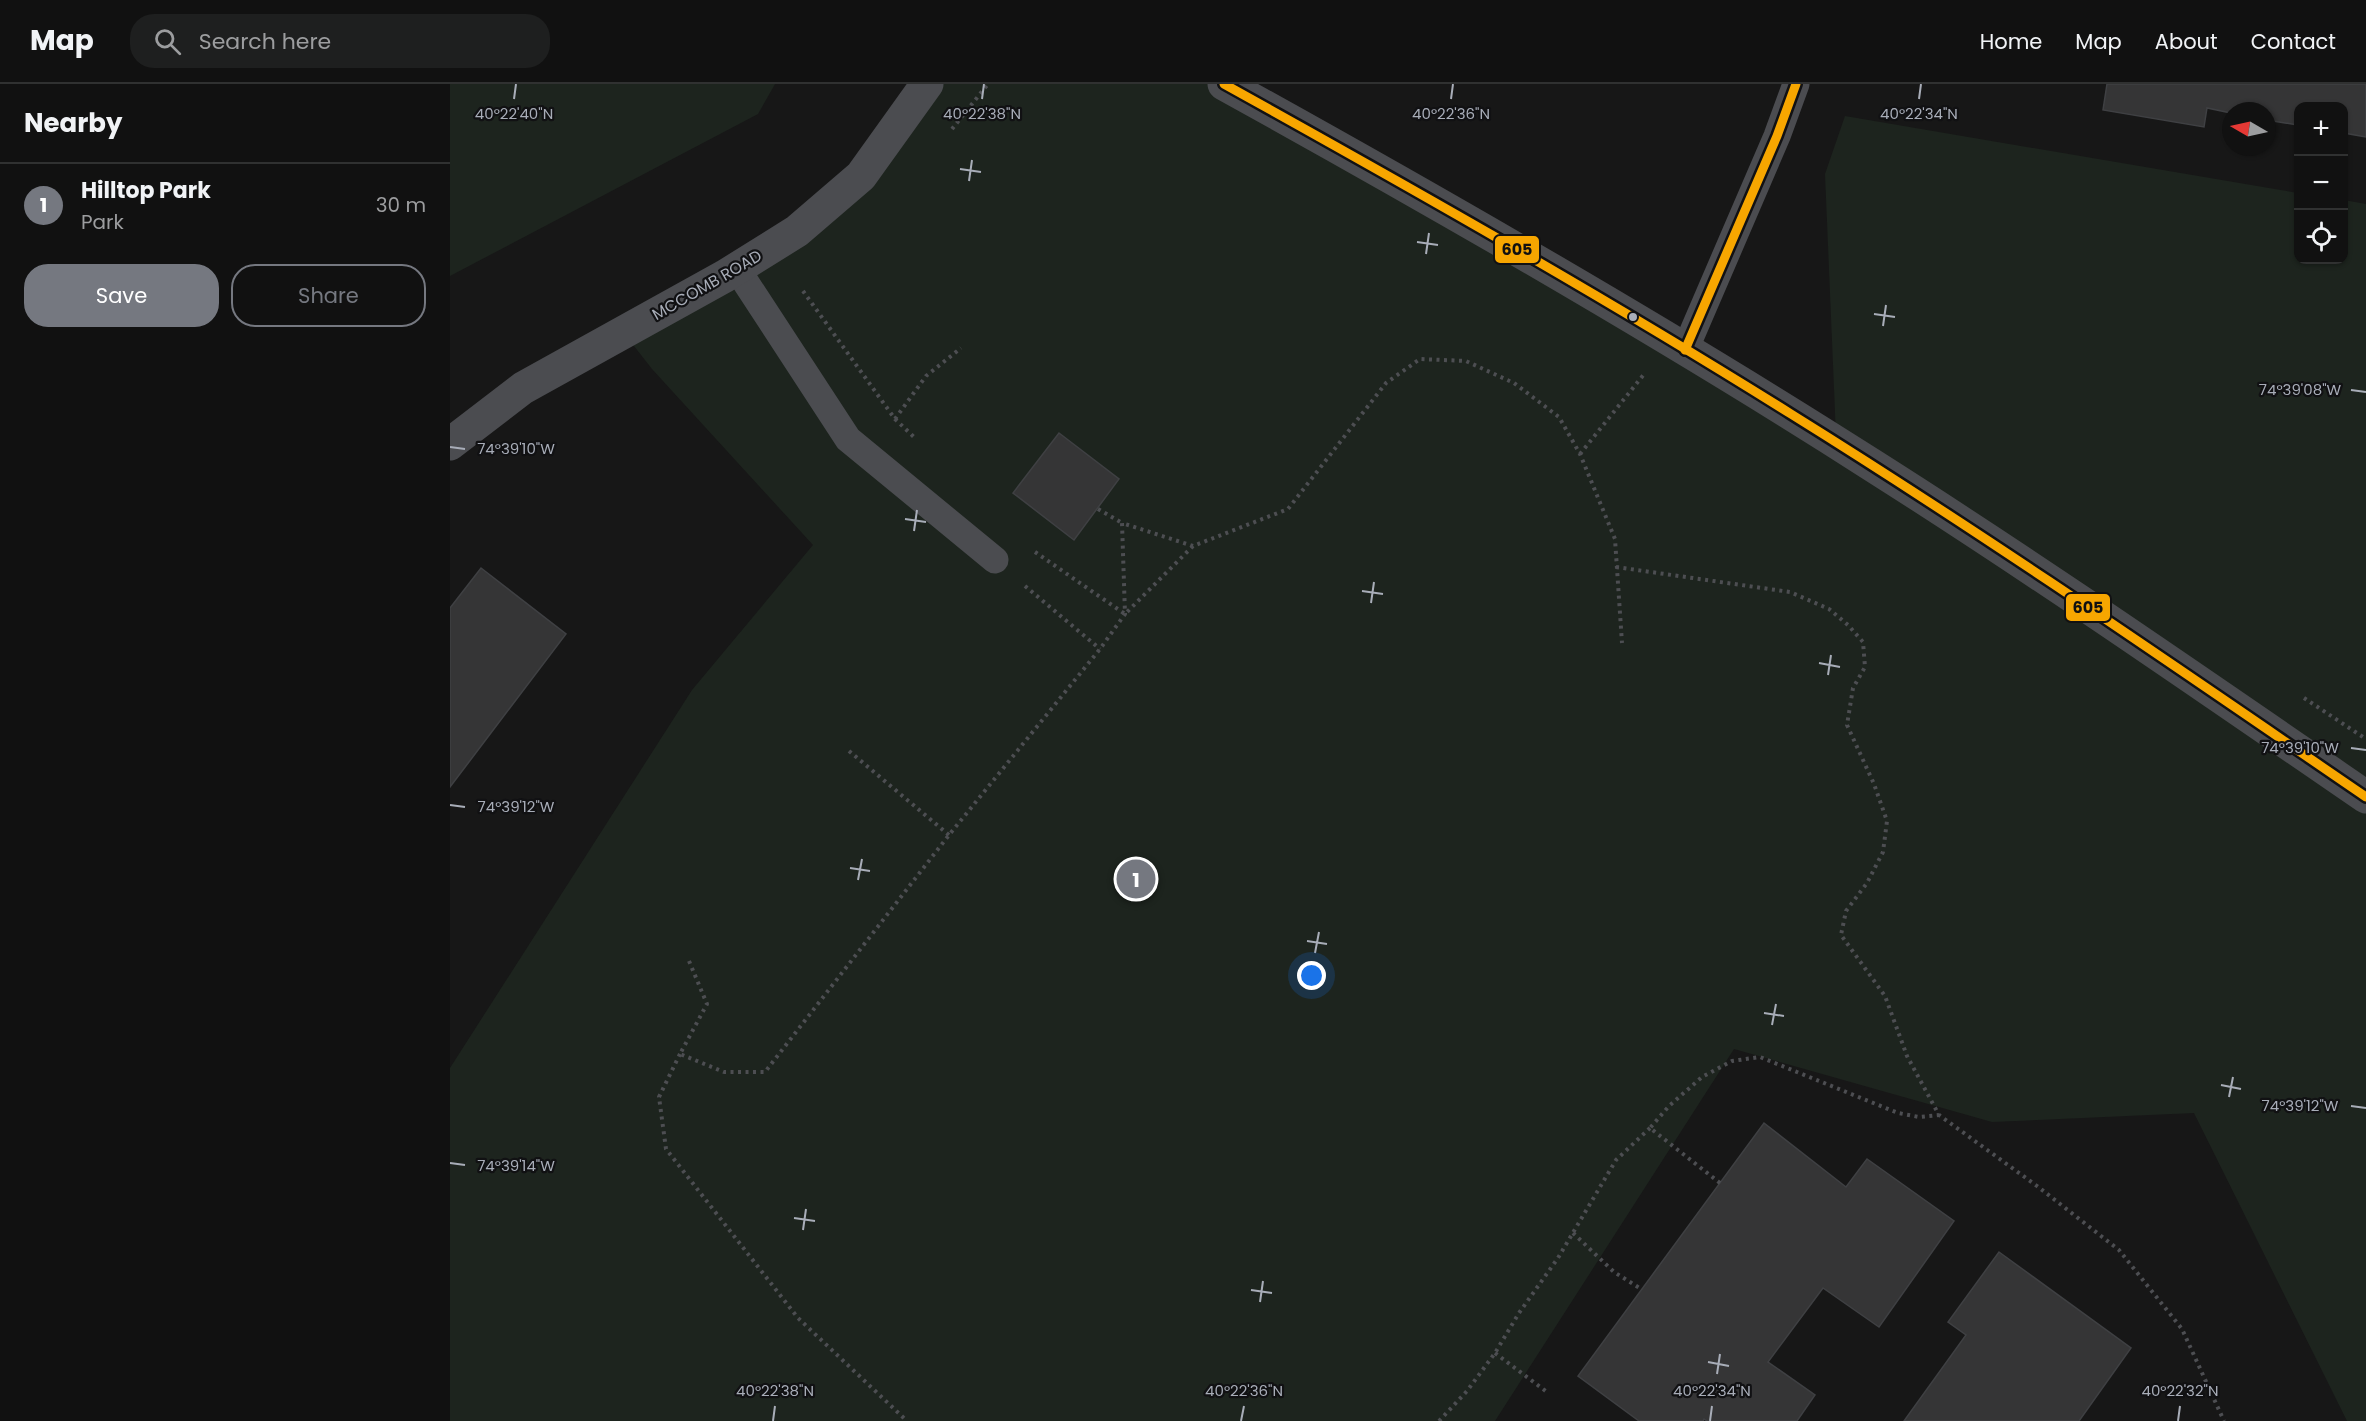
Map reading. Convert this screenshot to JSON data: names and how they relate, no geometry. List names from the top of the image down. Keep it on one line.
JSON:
{"streets":{"street":["MCCOMB ROAD"]},"lines":["transit line 605"],"north":"left","page":{"header":"Map","search":"Search here","nav":["Home","Map","About","Contact"],"heading":"Nearby","map_buttons":["+","−"],"list":[{"mark":"1","name":"Hilltop Park","note":"Park","value":"30 m"}],"buttons":["Save","Share"],"pins":"1"},"coordinates":["40°22'40\"N","40°22'38\"N","40°22'36\"N","40°22'34\"N","74°39'08\"W","74°39'10\"W","74°39'12\"W","74°39'14\"W","40°22'32\"N"]}
